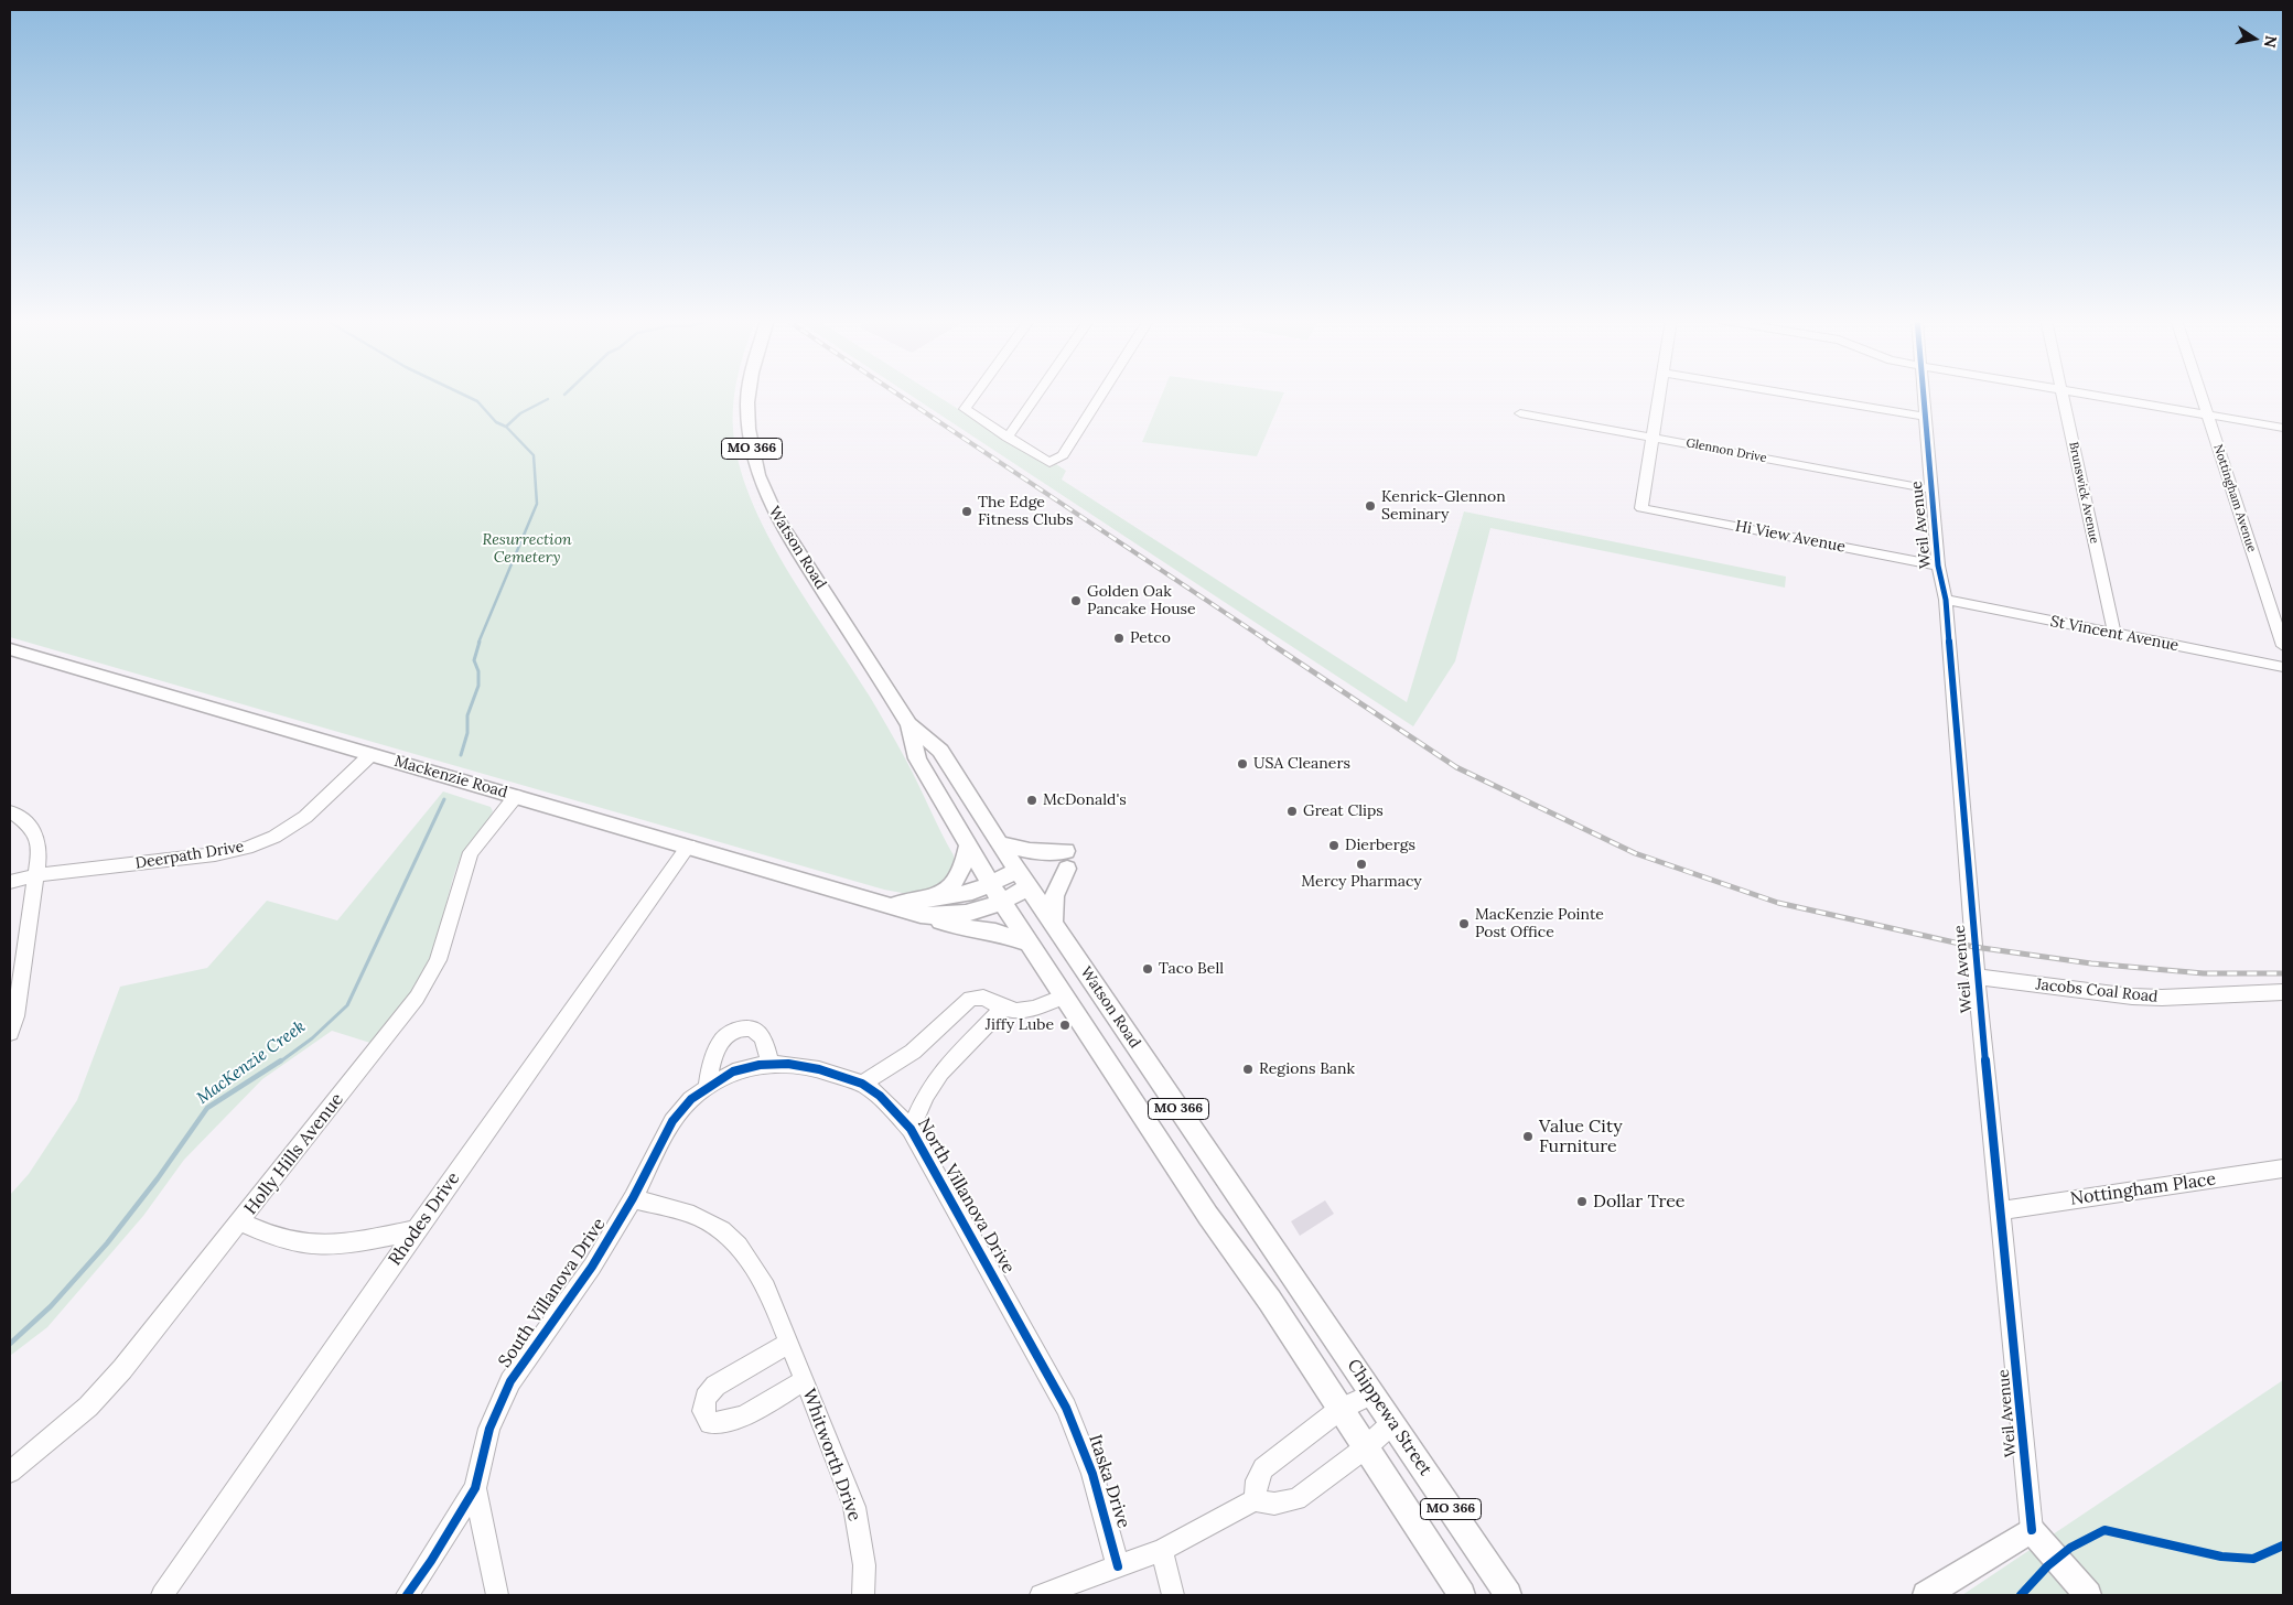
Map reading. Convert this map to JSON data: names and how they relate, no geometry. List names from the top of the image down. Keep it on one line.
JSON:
{"streets":{"main road":["MO 366","Watson Road","Mackenzie Road","Chippewa Street"],"street":["Glennon Drive","Brunswick Avenue","Nottingham Avenue","Weil Avenue","Hi View Avenue","St Vincent Avenue","Deerpath Drive","Jacobs Coal Road","Holly Hills Avenue","Nottingham Place","North Villanova Drive","Rhodes Drive","South Villanova Drive","Whitworth Drive","Itaska Drive"]},"crossings":[["MO 366","Watson Road"],["Glennon Drive","Weil Avenue"],["Glennon Drive","Hi View Avenue"],["Brunswick Avenue","St Vincent Avenue"],["Weil Avenue","Hi View Avenue"],["Weil Avenue","St Vincent Avenue"],["Weil Avenue","Jacobs Coal Road"],["Weil Avenue","Nottingham Place"],["Watson Road","Mackenzie Road"],["Watson Road","Chippewa Street"],["Mackenzie Road","Deerpath Drive"],["Mackenzie Road","Holly Hills Avenue"],["Mackenzie Road","Rhodes Drive"],["North Villanova Drive","South Villanova Drive"],["North Villanova Drive","Itaska Drive"]],"water":["MacKenzie Creek"],"parks":["Resurrection Cemetery"],"places":["Kenrick-Glennon Seminary","The Edge Fitness Clubs","Golden Oak Pancake House","Petco","USA Cleaners","McDonald's","Great Clips","Dierbergs","Mercy Pharmacy","MacKenzie Pointe Post Office","Taco Bell","Jiffy Lube","Regions Bank","Value City Furniture","Dollar Tree"],"north":"right"}
